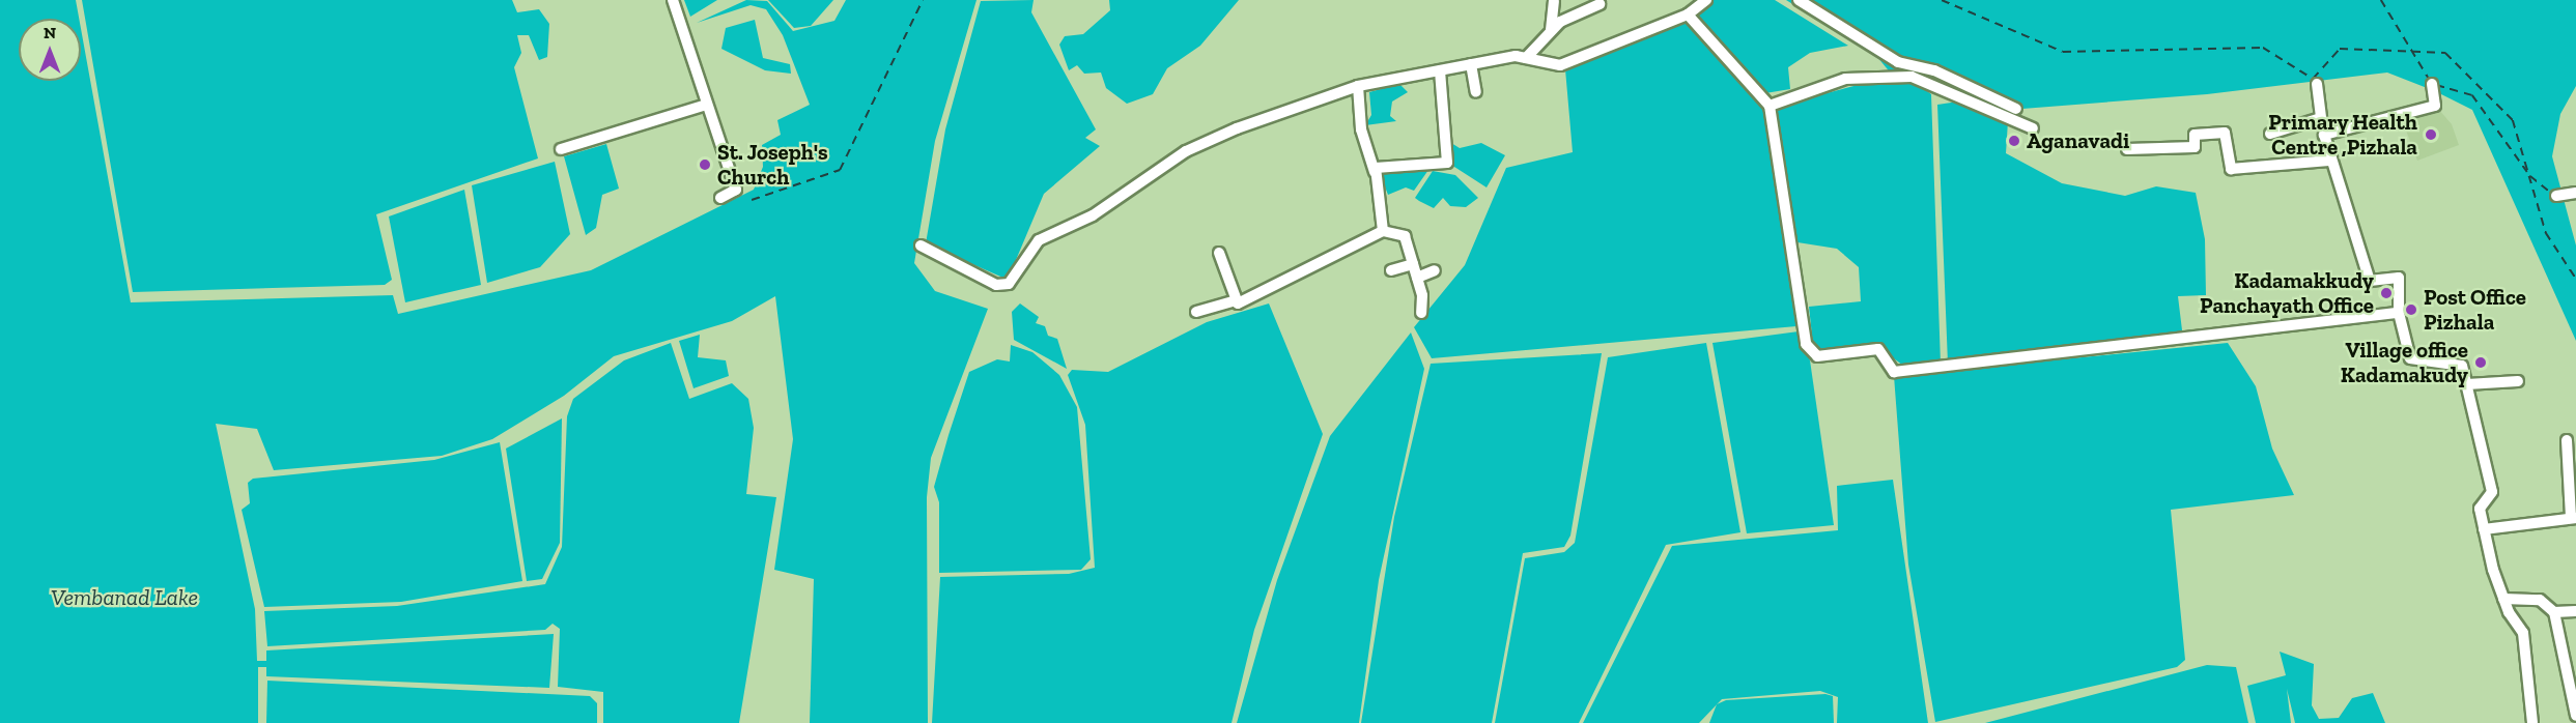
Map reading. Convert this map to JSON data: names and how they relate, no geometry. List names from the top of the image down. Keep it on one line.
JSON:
{"water":["Vembanad Lake"],"places":["Primary Health Centre ,Pizhala","Aganavadi","St. Joseph's Church","Kadamakkudy Panchayath Office","Post Office Pizhala","Village office Kadamakudy"],"north":"top"}
